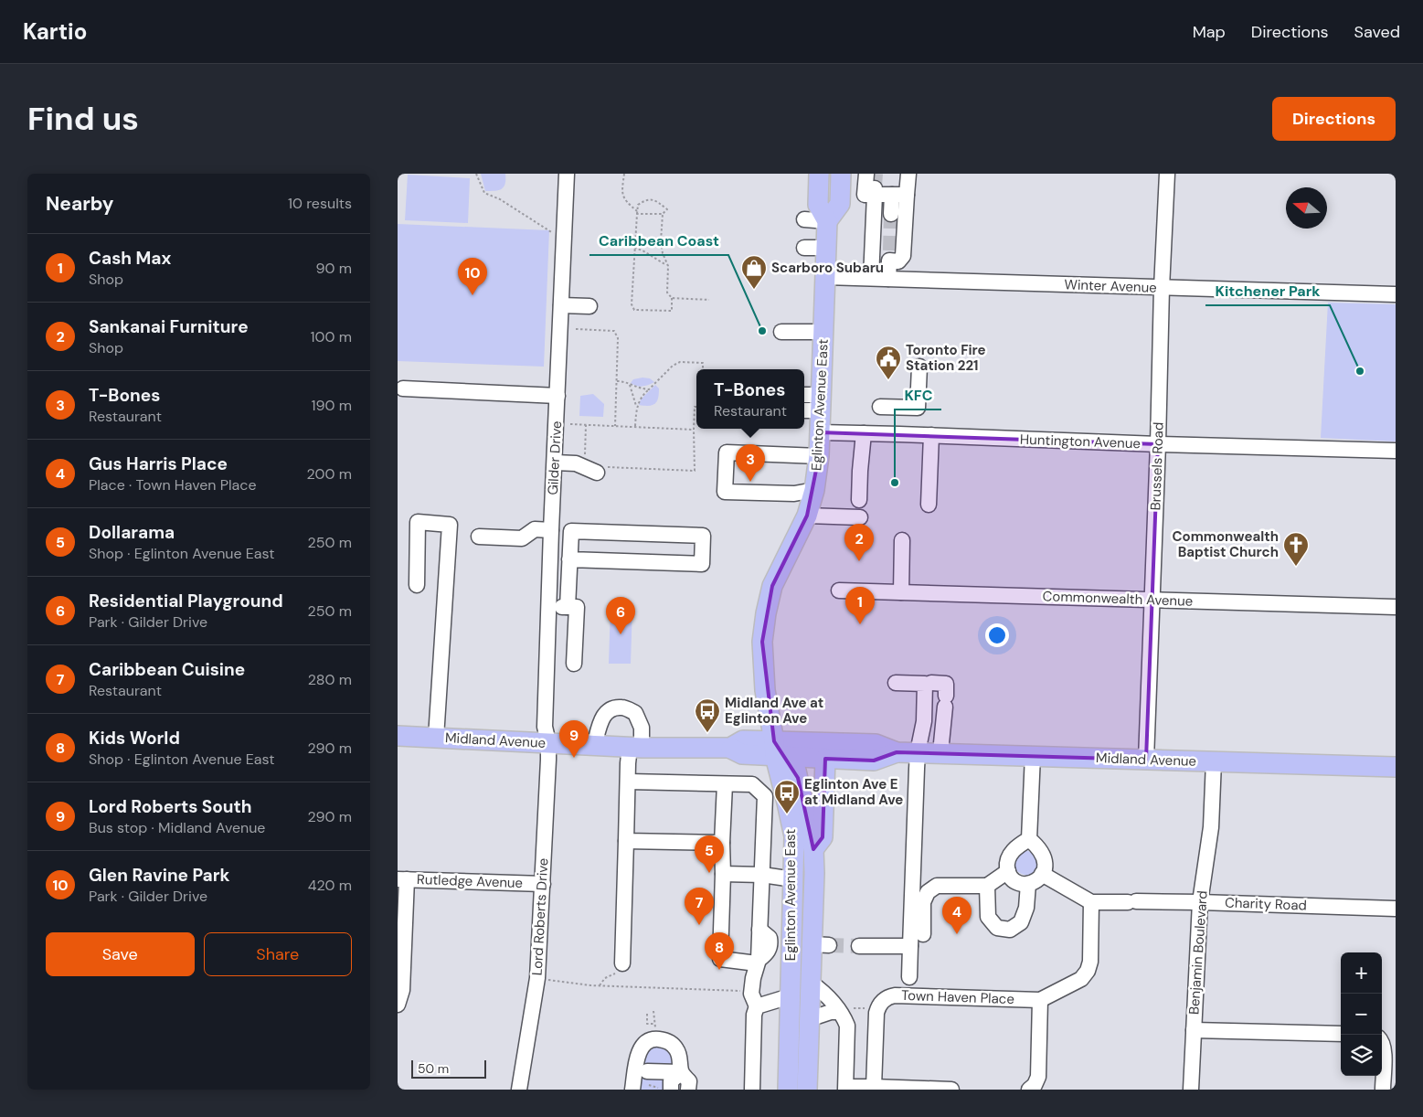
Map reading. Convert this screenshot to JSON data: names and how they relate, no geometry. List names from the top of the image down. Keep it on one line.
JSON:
{"streets":{"main road":["Eglinton Avenue East","Midland Avenue"],"street":["Winter Avenue","Huntington Avenue","Gilder Drive","Brussels Road","Commonwealth Avenue","Rutledge Avenue","Charity Road","Lord Roberts Drive","Benjamin Boulevard","Town Haven Place"]},"crossings":[["Winter Avenue","Eglinton Avenue East"],["Winter Avenue","Brussels Road"],["Eglinton Avenue East","Huntington Avenue"],["Eglinton Avenue East","Midland Avenue"],["Huntington Avenue","Brussels Road"],["Gilder Drive","Midland Avenue"],["Gilder Drive","Lord Roberts Drive"],["Brussels Road","Commonwealth Avenue"],["Brussels Road","Midland Avenue"],["Midland Avenue","Lord Roberts Drive"],["Midland Avenue","Benjamin Boulevard"],["Rutledge Avenue","Lord Roberts Drive"],["Charity Road","Benjamin Boulevard"],["Charity Road","Town Haven Place"]],"places":{"shop":["Scarboro Subaru"],"other":["Caribbean Coast","Kitchener Park","KFC"],"public building":["Toronto Fire Station 221"],"church":["Commonwealth Baptist Church"],"bus stop":["Midland Ave at Eglinton Ave","Eglinton Ave E at Midland Ave"]},"scale_bar":"50 m","north":"left","page":{"header":"Kartio","nav":["Map","Directions","Saved"],"buttons":["Directions",["Save","Share"]],"title":"Find us","heading":["Nearby","10 results"],"list":[{"mark":"1","name":"Cash Max","note":"Shop","value":"90 m"},{"mark":"2","name":"Sankanai Furniture","note":"Shop","value":"100 m"},{"mark":"3","name":"T-Bones","note":"Restaurant","value":"190 m"},{"mark":"4","name":"Gus Harris Place","note":"Place · Town Haven Place","value":"200 m"},{"mark":"5","name":"Dollarama","note":"Shop · Eglinton Avenue East","value":"250 m"},{"mark":"6","name":"Residential Playground","note":"Park · Gilder Drive","value":"250 m"},{"mark":"7","name":"Caribbean Cuisine","note":"Restaurant","value":"280 m"},{"mark":"8","name":"Kids World","note":"Shop · Eglinton Avenue East","value":"290 m"},{"mark":"9","name":"Lord Roberts South","note":"Bus stop · Midland Avenue","value":"290 m"},{"mark":"10","name":"Glen Ravine Park","note":"Park · Gilder Drive","value":"420 m"}],"pins":["10","3","2","1","6","9","5","7","4","8"],"popup":["T-Bones","Restaurant"],"map_buttons":["+","−"],"scale":"50 m"}}
